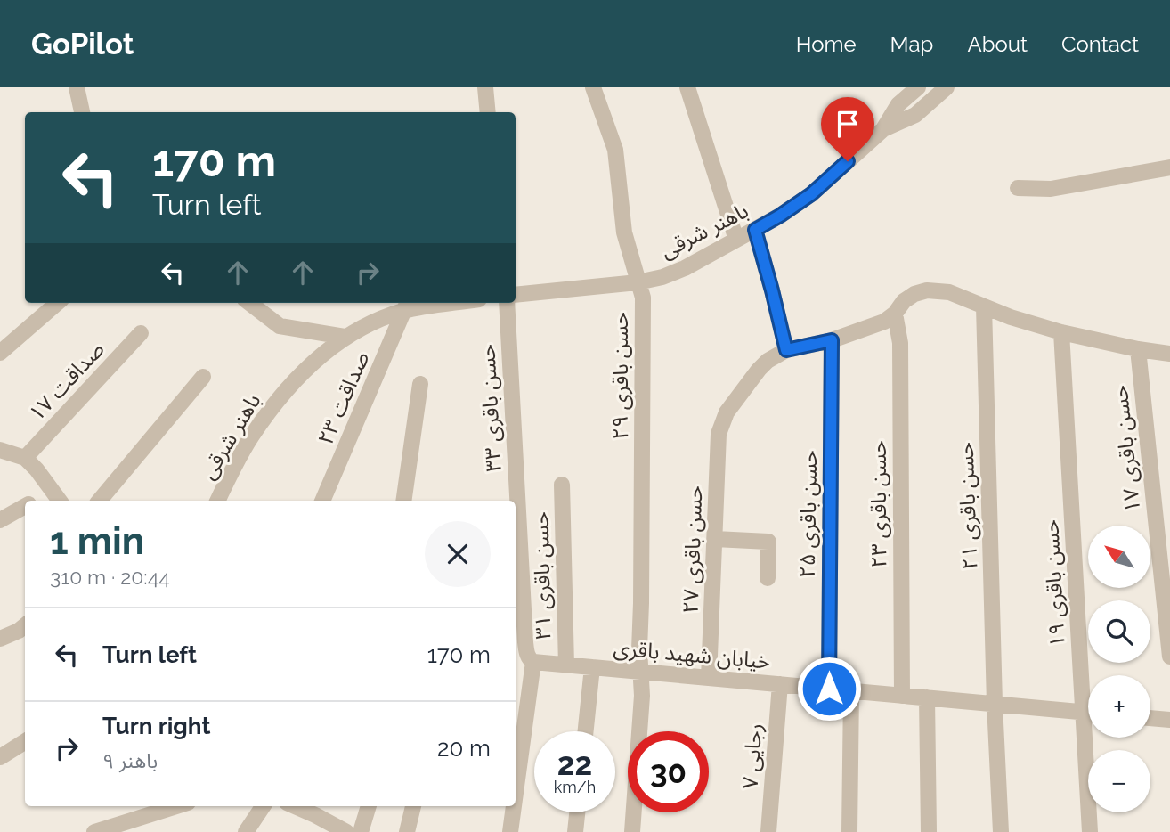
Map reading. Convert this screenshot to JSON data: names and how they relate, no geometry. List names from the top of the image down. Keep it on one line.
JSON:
{"streets":{"street":["باهنر شرقی","حسن باقری ۲۹","صداقت ۱۷","صداقت ۲۳","حسن باقری ۳۳","حسن باقری ۱۷","حسن باقری ۲۳","حسن باقری ۲۱","حسن باقری ۲۵","حسن باقری ۲۷","حسن باقری ۳۱","حسن باقری ۱۹","خیابان شهید باقری","رجایی ۷"]},"crossings":[["باهنر شرقی","حسن باقری ۲۹"],["باهنر شرقی","صداقت ۲۳"],["حسن باقری ۲۹","خیابان شهید باقری"],["حسن باقری ۳۳","خیابان شهید باقری"],["حسن باقری ۲۳","خیابان شهید باقری"],["حسن باقری ۲۱","خیابان شهید باقری"],["حسن باقری ۲۵","خیابان شهید باقری"],["حسن باقری ۲۷","خیابان شهید باقری"],["حسن باقری ۳۱","خیابان شهید باقری"],["خیابان شهید باقری","رجایی ۷"]],"north":"top left","page":{"header":"GoPilot","nav":["Home","Map","About","Contact"],"turn":["170 m","Turn left"],"heading":["1 min","310 m · 20:44"],"map_buttons":["+","−"],"list":[{"name":"Turn left","value":"170 m"},{"name":"Turn right","note":"باهنر ۹","value":"20 m"}],"speed":"22 km/h","limit":"30"}}
